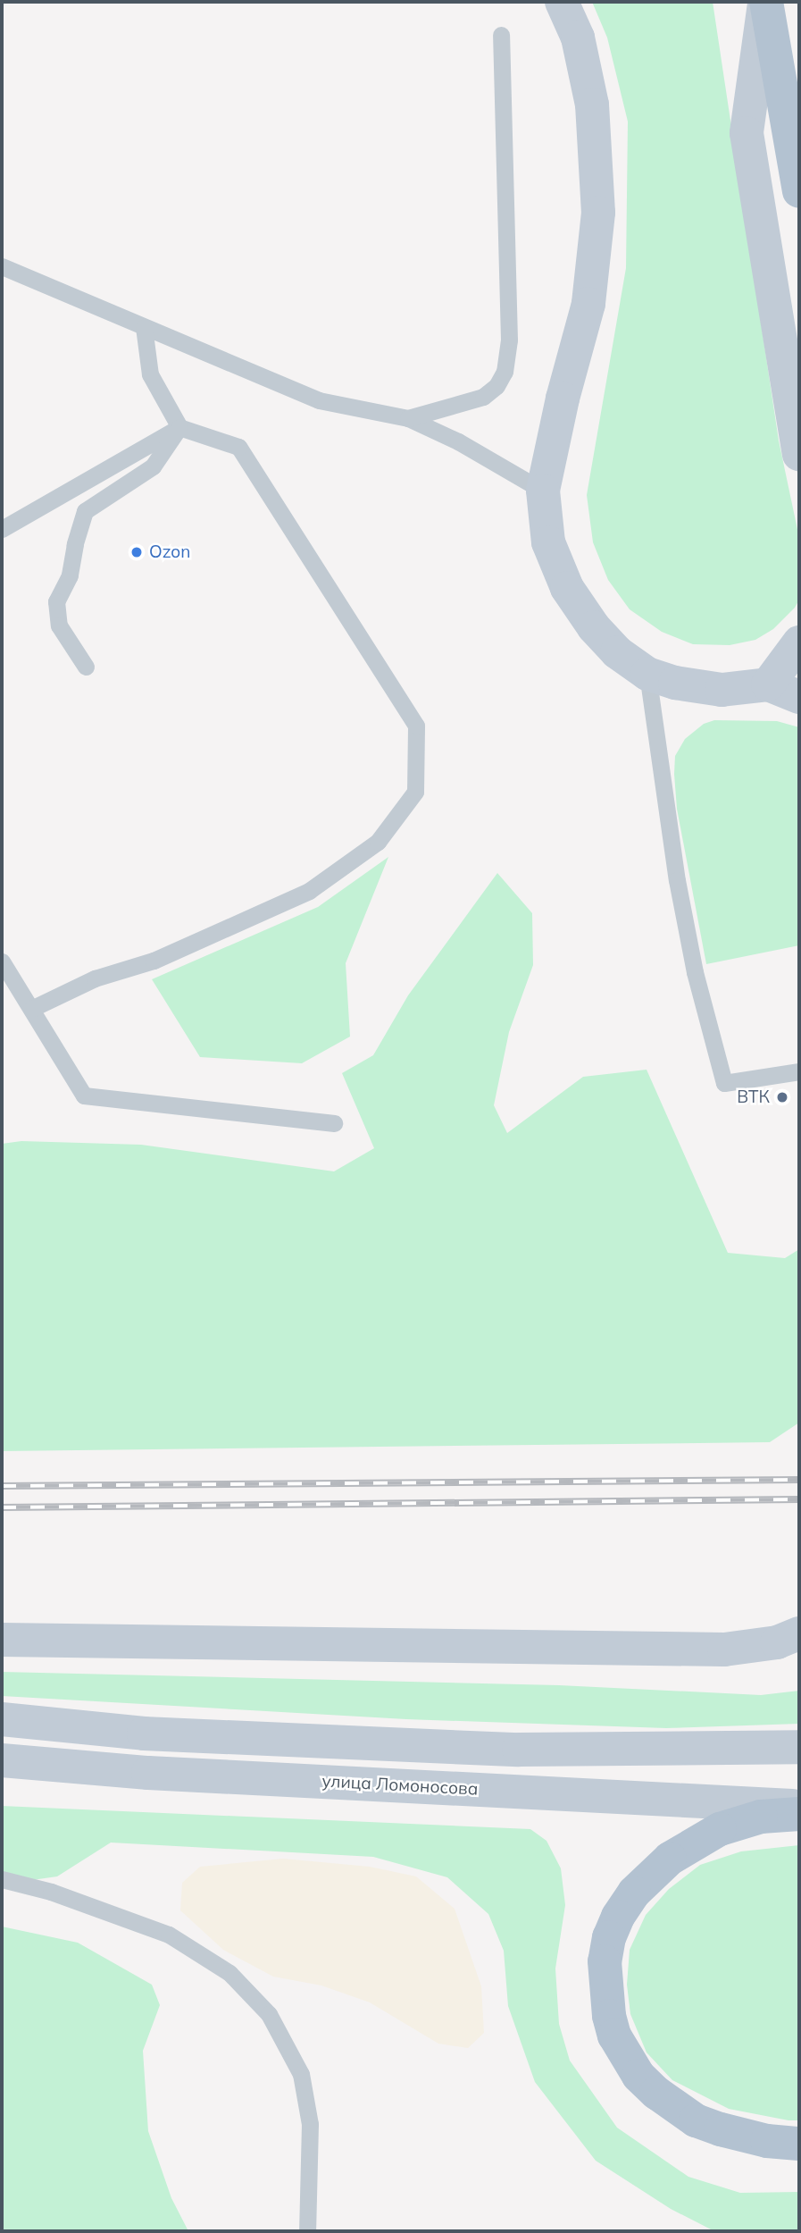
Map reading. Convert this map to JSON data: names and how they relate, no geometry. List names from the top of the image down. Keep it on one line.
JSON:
{"streets":{"main road":["улица Ломоносова"]},"places":["Ozon","ВТК"]}
